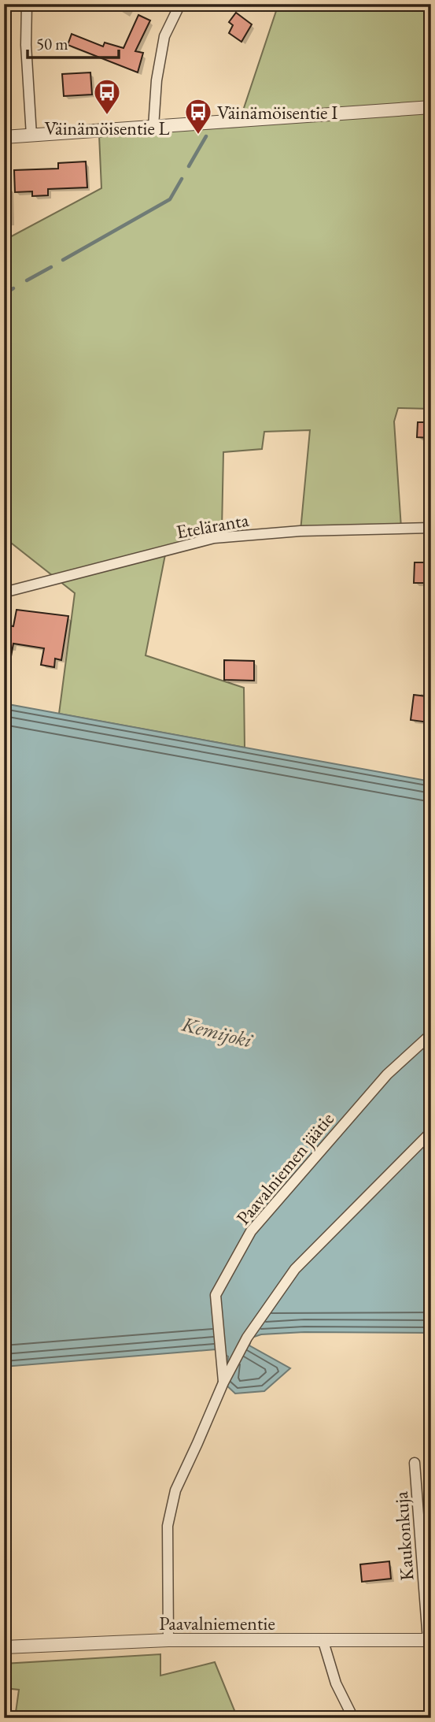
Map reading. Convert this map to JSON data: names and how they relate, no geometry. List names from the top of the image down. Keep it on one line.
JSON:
{"streets":{"street":["Eteläranta","Paavalniemen jäätie","Kaukonkuja","Paavalniementie"]},"crossings":[["Paavalniemen jäätie","Paavalniementie"],["Kaukonkuja","Paavalniementie"]],"water":["Kemijoki"],"places":{"bus stop":["Väinämöisentie L","Väinämöisentie I"]},"scale_bar":"50 m"}
